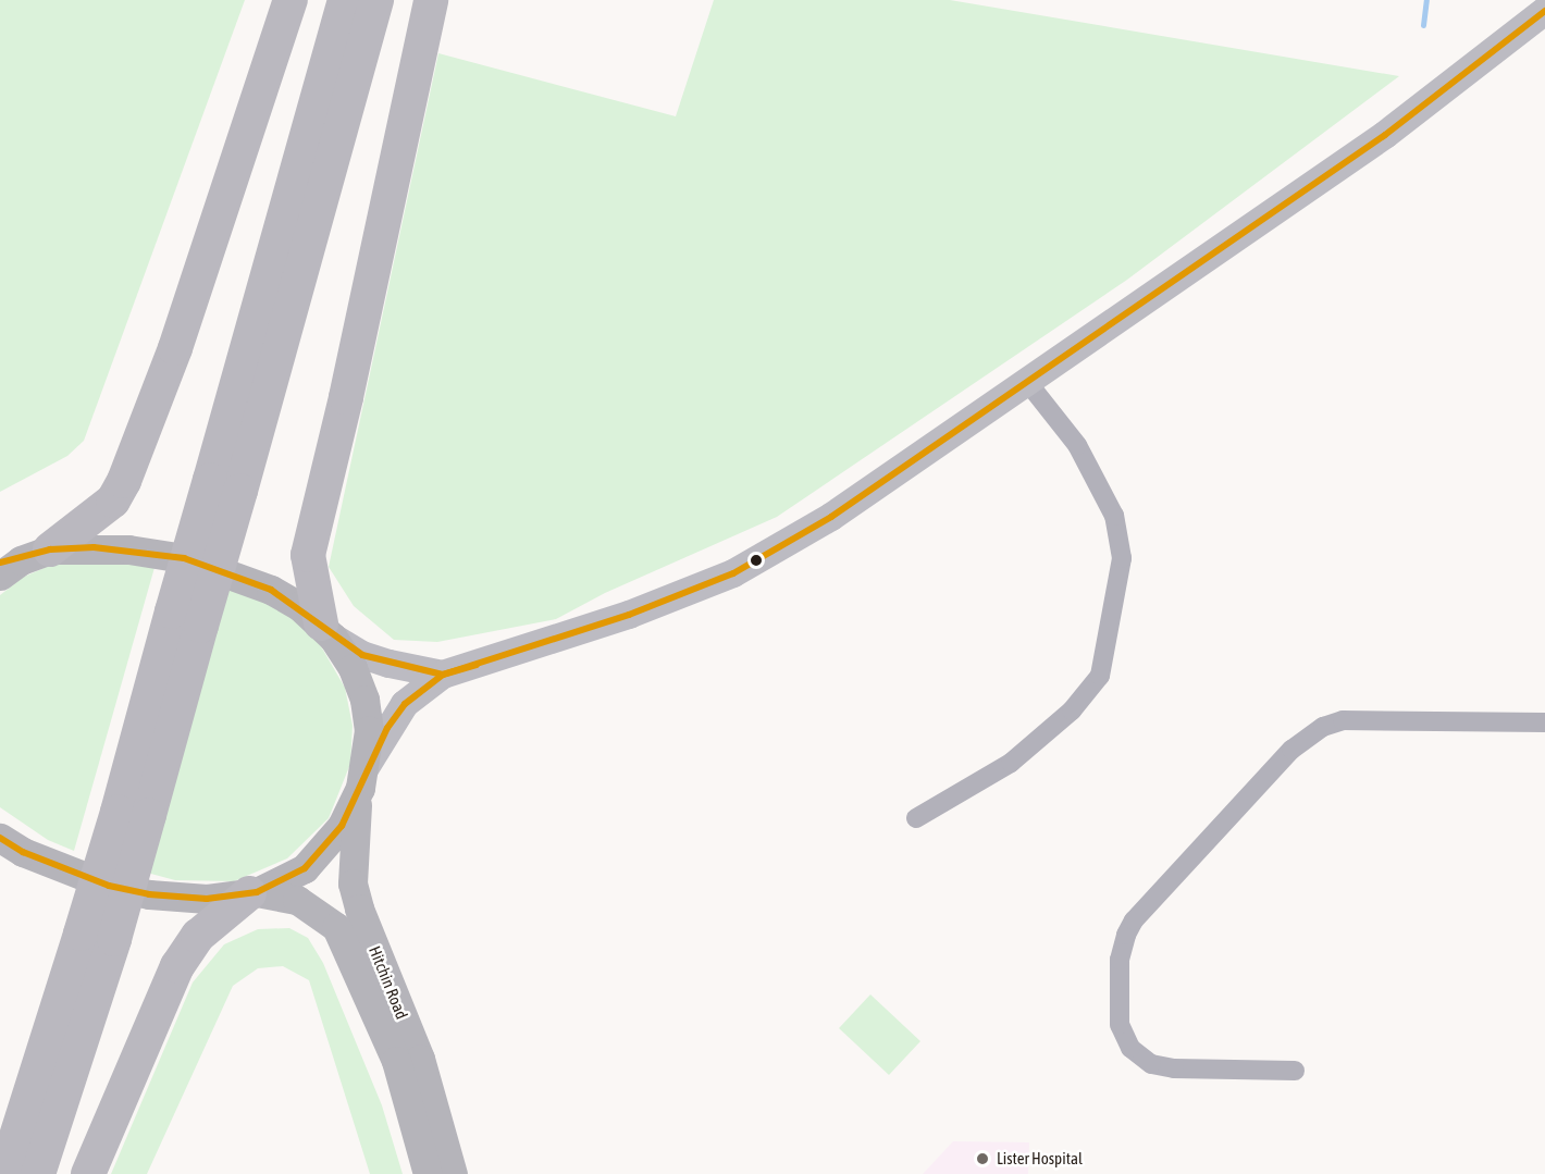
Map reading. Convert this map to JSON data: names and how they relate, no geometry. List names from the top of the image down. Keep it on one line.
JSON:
{"streets":{"main road":["Hitchin Road"]},"places":["Lister Hospital"]}
